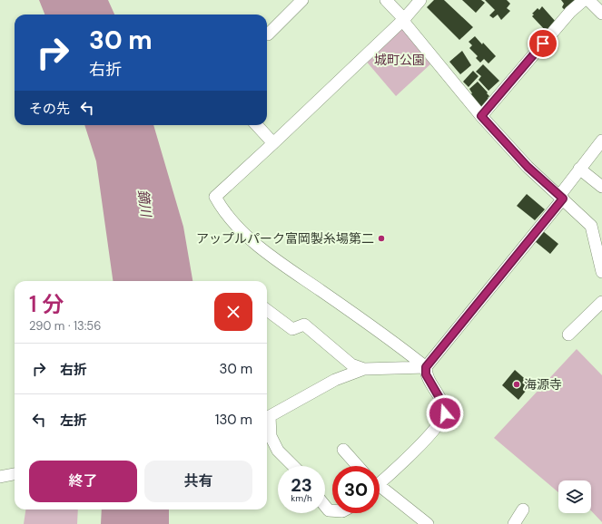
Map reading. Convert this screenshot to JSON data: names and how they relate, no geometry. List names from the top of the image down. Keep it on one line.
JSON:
{"water":["鏑川"],"parks":["城町公園"],"places":["アップルパーク富岡製糸場第二","海源寺"],"page":{"turn":["30 m","右折"],"then":"その先","heading":["1 分","290 m · 13:56"],"list":[{"name":"右折","value":"30 m"},{"name":"左折","value":"130 m"}],"buttons":["終了","共有"],"speed":"23 km/h","limit":"30"}}
